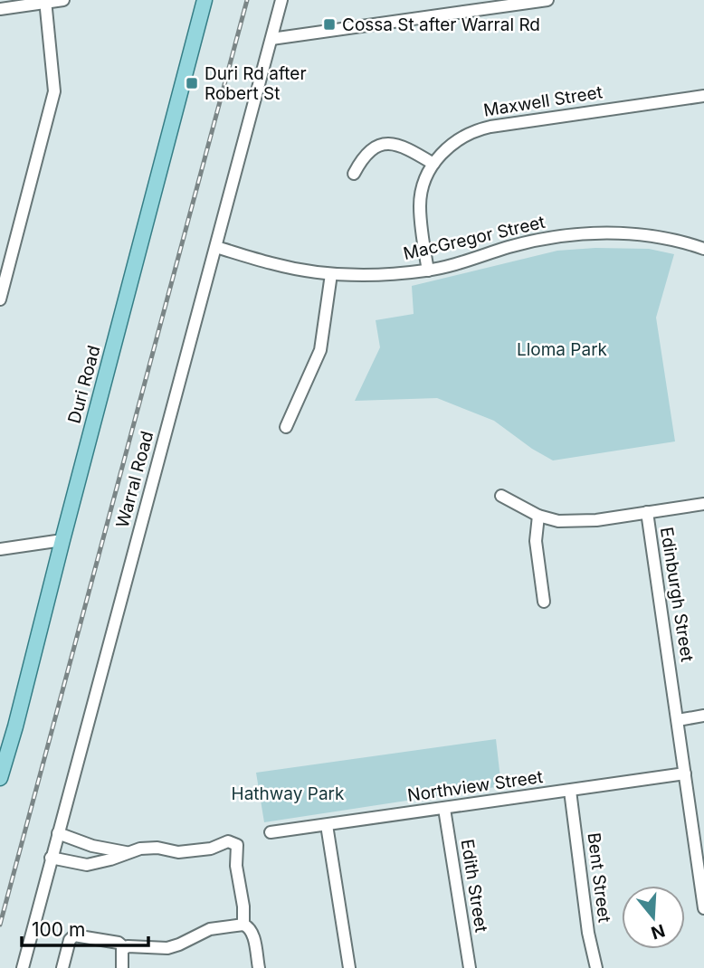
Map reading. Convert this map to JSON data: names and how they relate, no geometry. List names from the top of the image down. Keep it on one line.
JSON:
{"streets":{"main road":["Duri Road"],"street":["Maxwell Street","MacGregor Street","Warral Road","Edinburgh Street","Northview Street","Bent Street","Edith Street"]},"crossings":[["Maxwell Street","MacGregor Street"],["MacGregor Street","Warral Road"],["Edinburgh Street","Northview Street"],["Northview Street","Bent Street"],["Northview Street","Edith Street"]],"parks":["Lloma Park","Hathway Park"],"places":{"transit":["Cossa St after Warral Rd","Duri Rd after Robert St"]},"scale_bar":"100 m","north":"bottom"}
